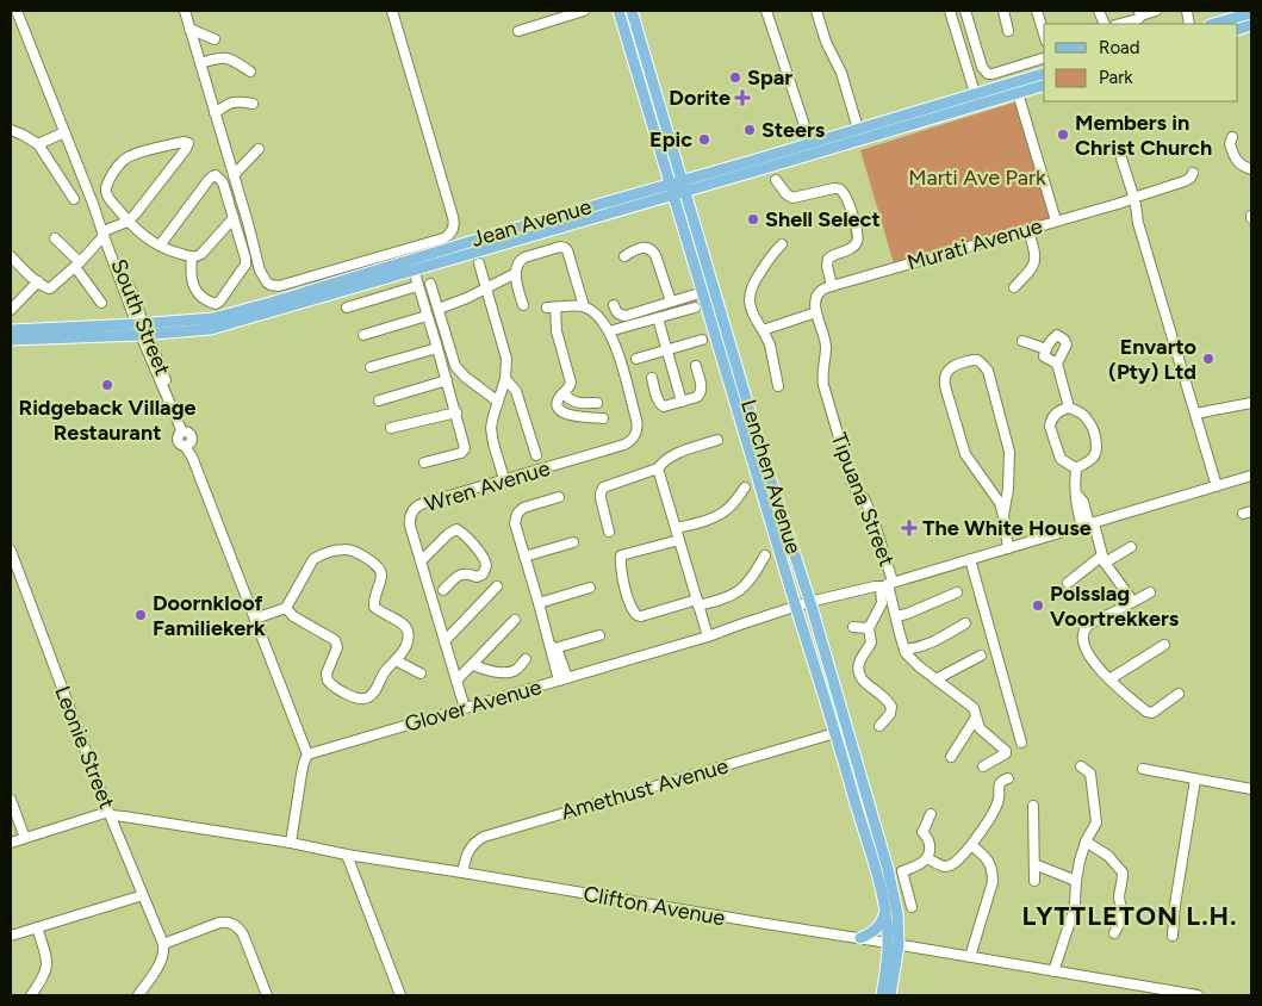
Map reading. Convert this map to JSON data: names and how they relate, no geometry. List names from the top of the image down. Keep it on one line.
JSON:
{"streets":{"main road":["Jean Avenue","Lenchen Avenue"],"street":["Murati Avenue","South Street","Wren Avenue","Tipuana Street","Glover Avenue","Leonie Street","Amethust Avenue","Clifton Avenue"]},"crossings":[["Jean Avenue","South Street"],["Jean Avenue","Lenchen Avenue"],["Lenchen Avenue","Glover Avenue"],["Lenchen Avenue","Amethust Avenue"],["Lenchen Avenue","Clifton Avenue"],["Wren Avenue","Glover Avenue"],["Tipuana Street","Glover Avenue"],["Leonie Street","Clifton Avenue"],["Amethust Avenue","Clifton Avenue"]],"districts":["LYTTLETON L.H."],"parks":["Marti Ave Park"],"places":{"other":["Spar","Steers","Members in Christ Church","Epic","Shell Select","Envarto (Pty) Ltd","Ridgeback Village Restaurant","Polsslag Voortrekkers","Doornkloof Familiekerk"],"health":["Dorite","The White House"]},"legend":["Road","Park"]}
